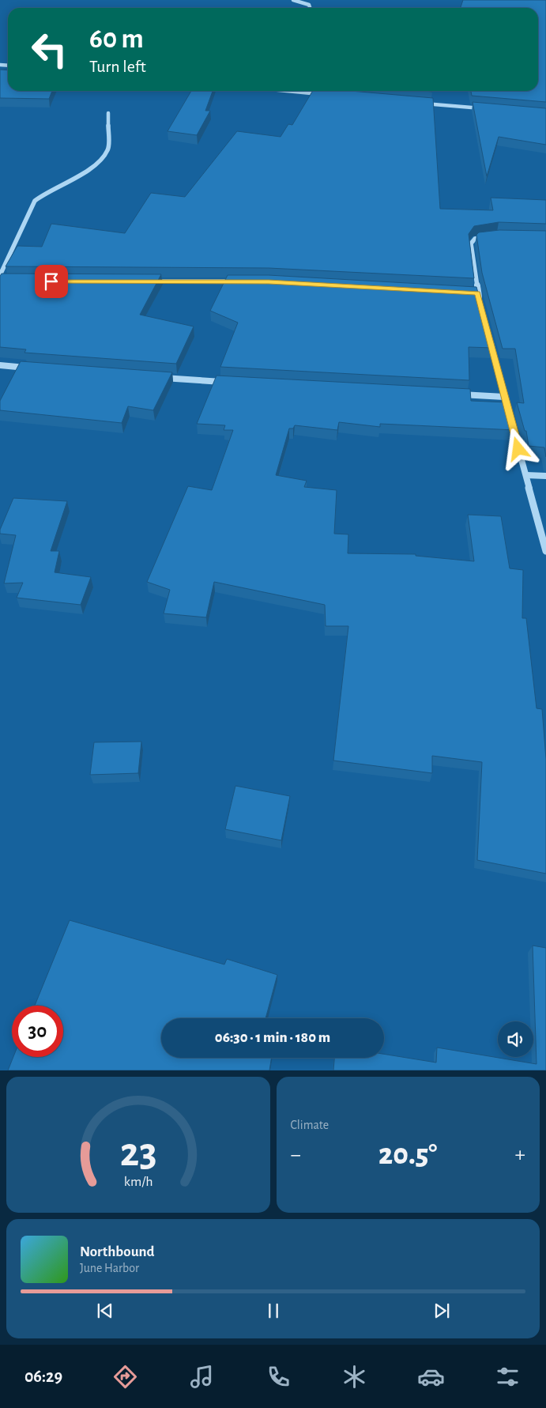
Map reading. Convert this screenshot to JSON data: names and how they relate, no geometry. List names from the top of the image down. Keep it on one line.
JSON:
{"page":{"turn":["60 m","Turn left"],"limit":"30","trip":"06:30 · 1 min · 180 m","tile":"Climate","heat":["−","20.5°","+"],"song":["Northbound","June Harbor"],"tabs":"06:29","gauge":["23","km/h"]}}
